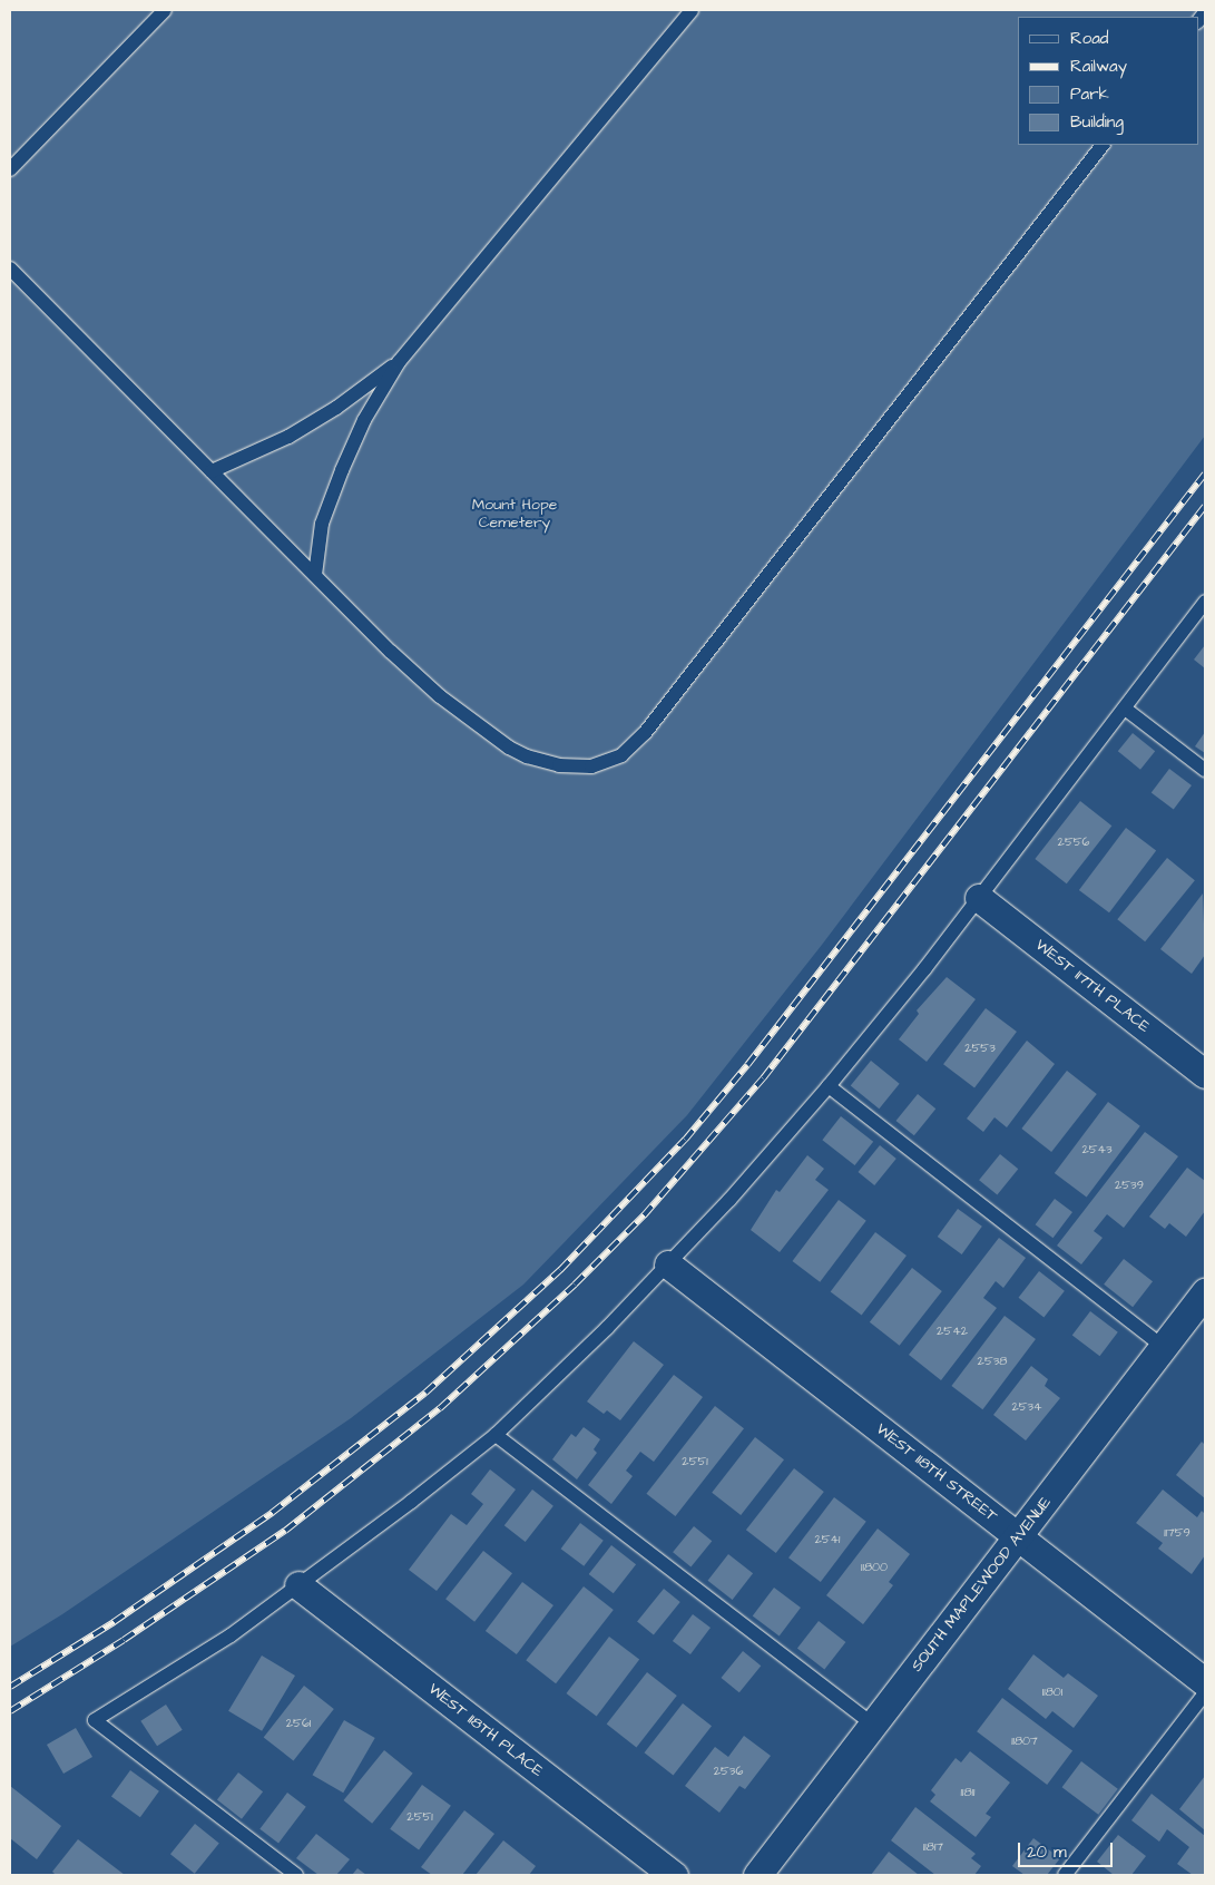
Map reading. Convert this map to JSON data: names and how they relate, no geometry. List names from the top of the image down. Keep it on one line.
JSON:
{"streets":{"street":["WEST 117TH PLACE","WEST 118TH STREET","SOUTH MAPLEWOOD AVENUE","WEST 118TH PLACE"]},"crossings":[["WEST 118TH STREET","SOUTH MAPLEWOOD AVENUE"]],"parks":["Mount Hope Cemetery"],"house_numbers":["2556","2553","2543","2539","2542","2538","2534","2551","11759","2541","11800","11801","2561","11807","2536","11811","2551","11817"],"legend":["Road","Railway","Park","Building"],"scale_bar":"20 m"}
